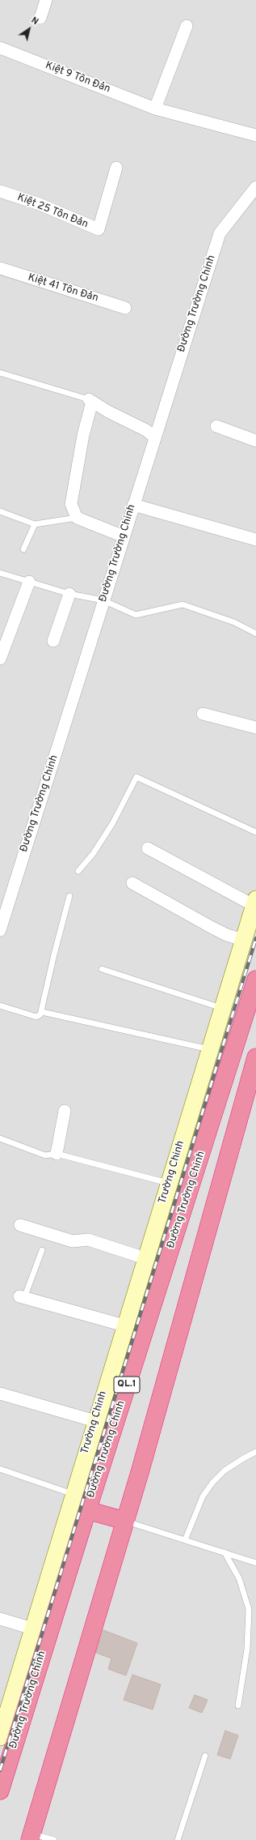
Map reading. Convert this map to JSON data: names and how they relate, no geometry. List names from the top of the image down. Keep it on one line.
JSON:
{"streets":{"highway":["Đường Trường Chinh","QL.1"],"street":["Kiệt 9 Tôn Đản","Kiệt 25 Tôn Đản","Kiệt 41 Tôn Đản","Trường Chinh"]},"north":"top right"}
